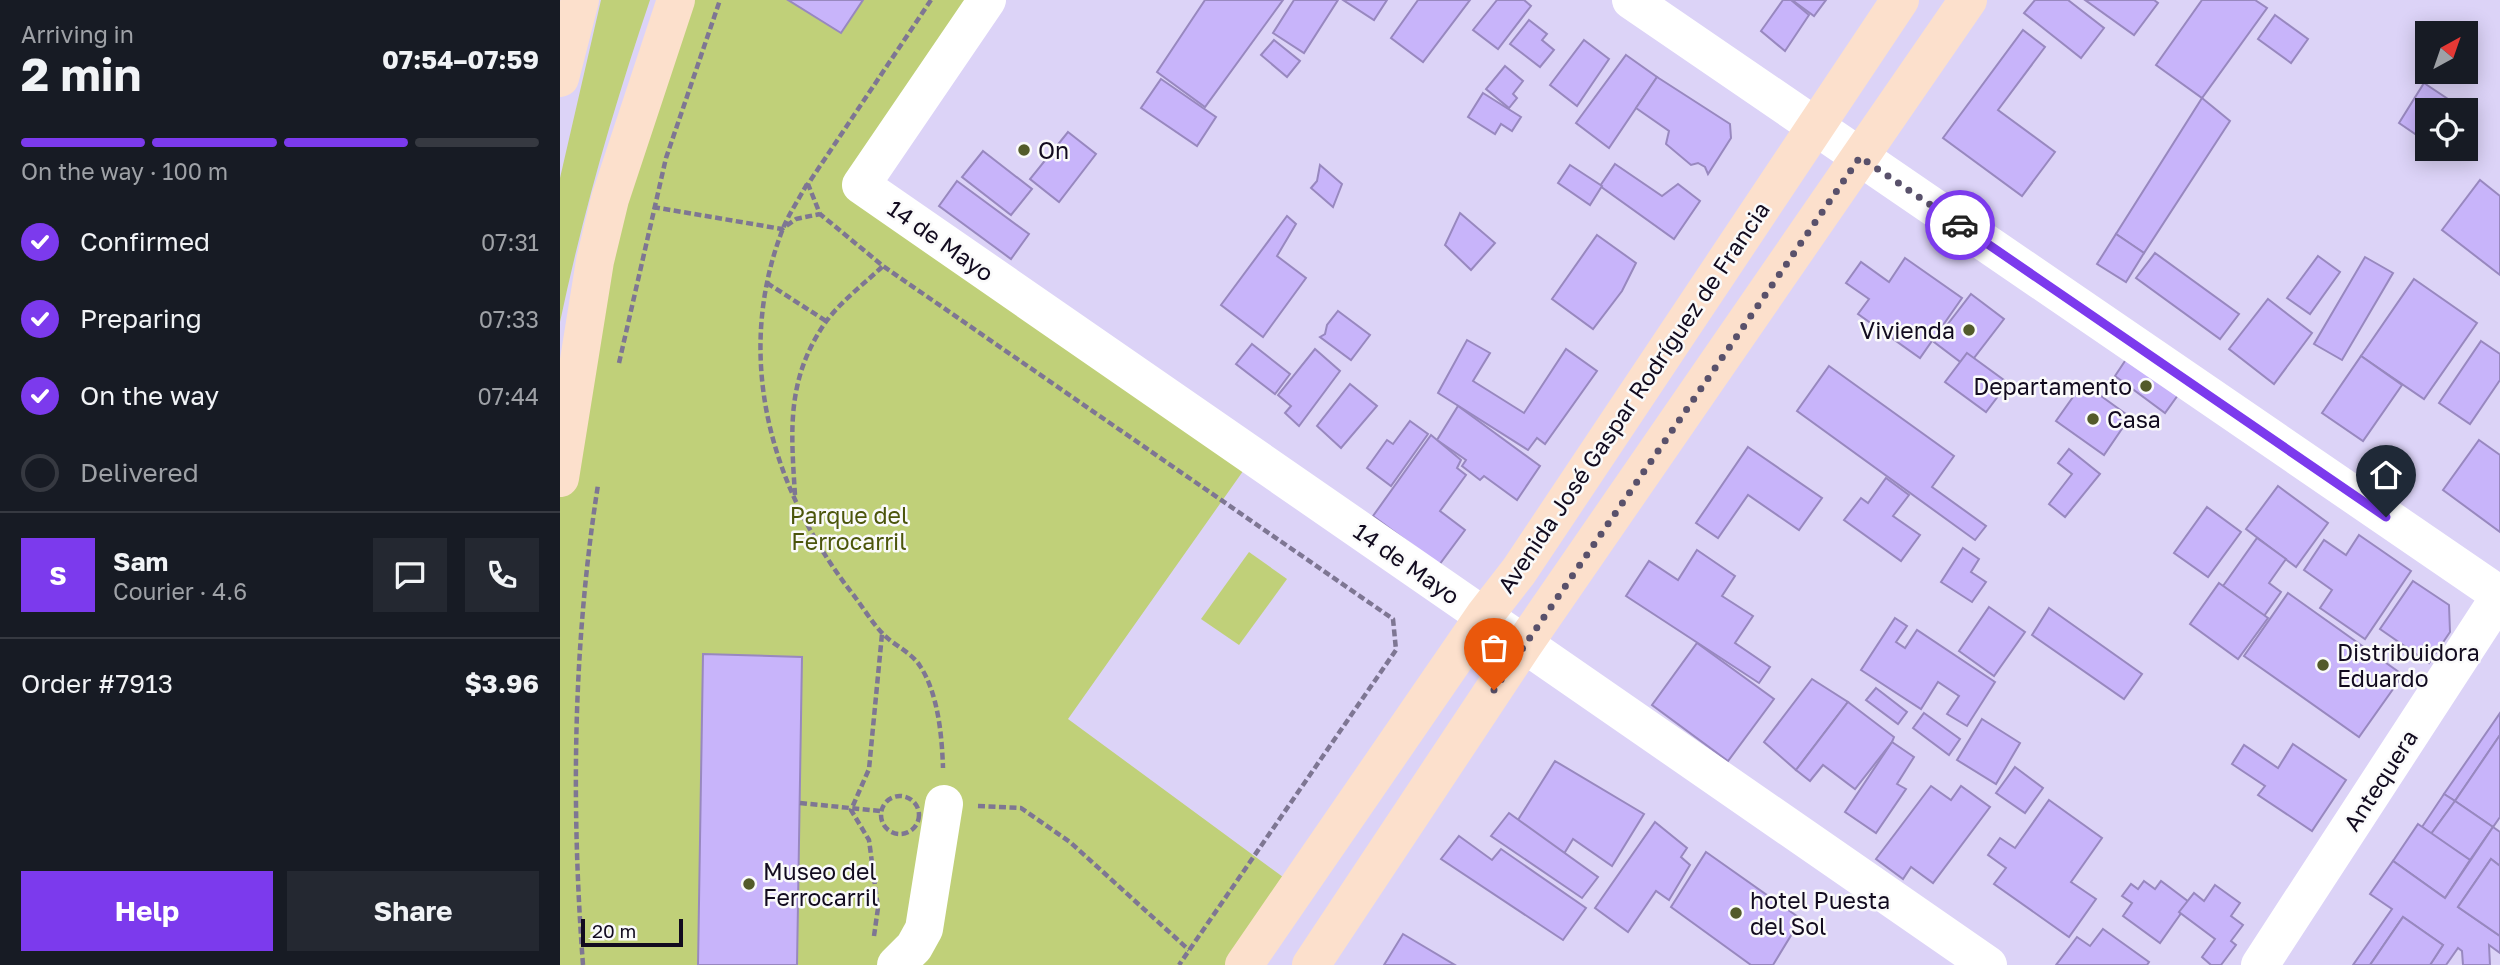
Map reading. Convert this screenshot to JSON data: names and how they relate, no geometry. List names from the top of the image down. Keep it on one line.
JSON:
{"streets":{"main road":["Avenida José Gaspar Rodríguez de Francia"],"street":["14 de Mayo","Antequera"]},"crossings":[["14 de Mayo","Avenida José Gaspar Rodríguez de Francia"]],"parks":["Parque del Ferrocarril"],"places":["On","Vivienda","Departamento","Casa","Distribuidora Eduardo","Museo del Ferrocarril","hotel Puesta del Sol"],"scale_bar":"20 m","north":"top right","page":{"heading":["2 min","Arriving in","07:54–07:59"],"panel":["Sam","Courier · 4.6","Order #7913","$3.96"],"bar":"On the way · 100 m","list":[["Confirmed","07:31"],["Preparing","07:33"],["On the way","07:44"],"Delivered"],"round":"S","buttons":["Help","Share"],"scale":"20 m"}}
